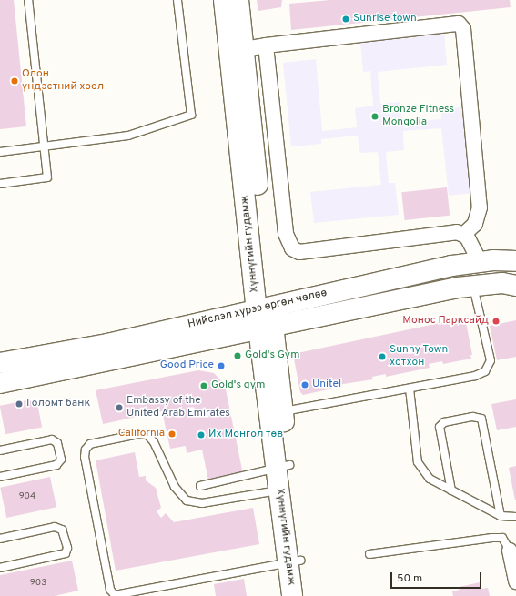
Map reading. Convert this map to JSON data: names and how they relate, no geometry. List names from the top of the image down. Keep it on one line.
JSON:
{"streets":{"main road":["Хүннүгийн гудамж","Нийслэл хүрээ өргөн чөлөө"]},"crossings":[["Хүннүгийн гудамж","Нийслэл хүрээ өргөн чөлөө"]],"places":["Sunrise town","Олон үндэстний хоол","Bronze Fitness Mongolia","Монос Парксайд","Gold's Gym","Sunny Town хотхон","Good Price","Unitel","Gold's gym","Голомт банк","Embassy of the United Arab Emirates","California","Их Монгол төв"],"house_numbers":["904","903"],"scale_bar":"50 m"}
